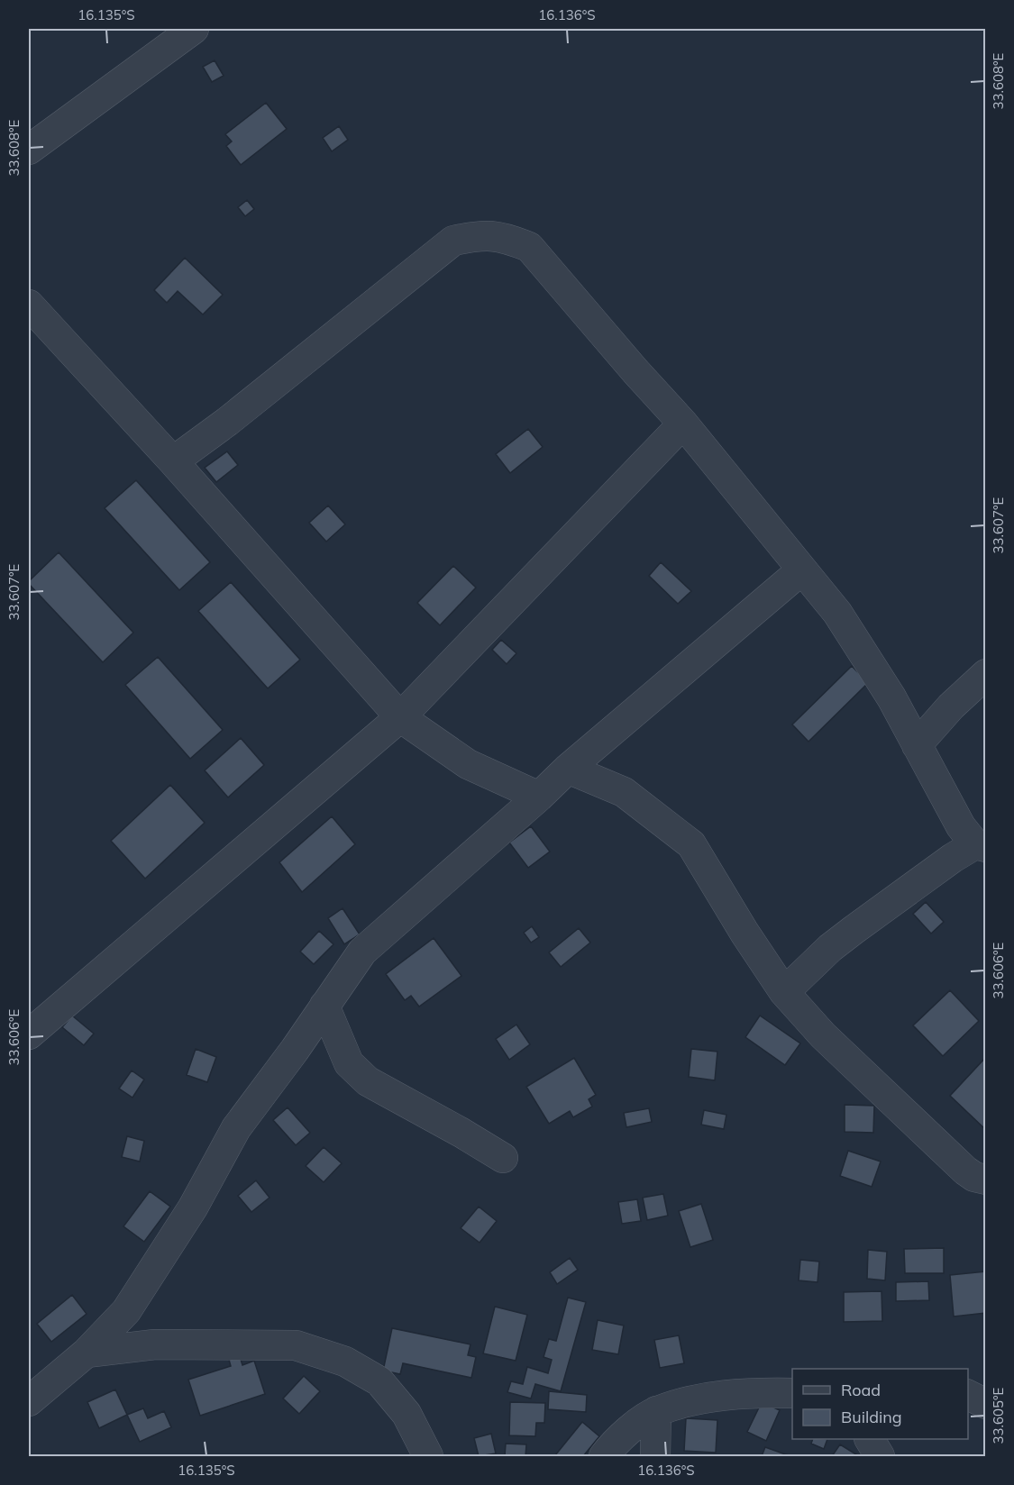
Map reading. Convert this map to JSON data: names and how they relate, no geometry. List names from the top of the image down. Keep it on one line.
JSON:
{"legend":["Road","Building"],"coordinates":["16.135°S","16.136°S","33.608°E","33.607°E","33.606°E","33.605°E"]}
